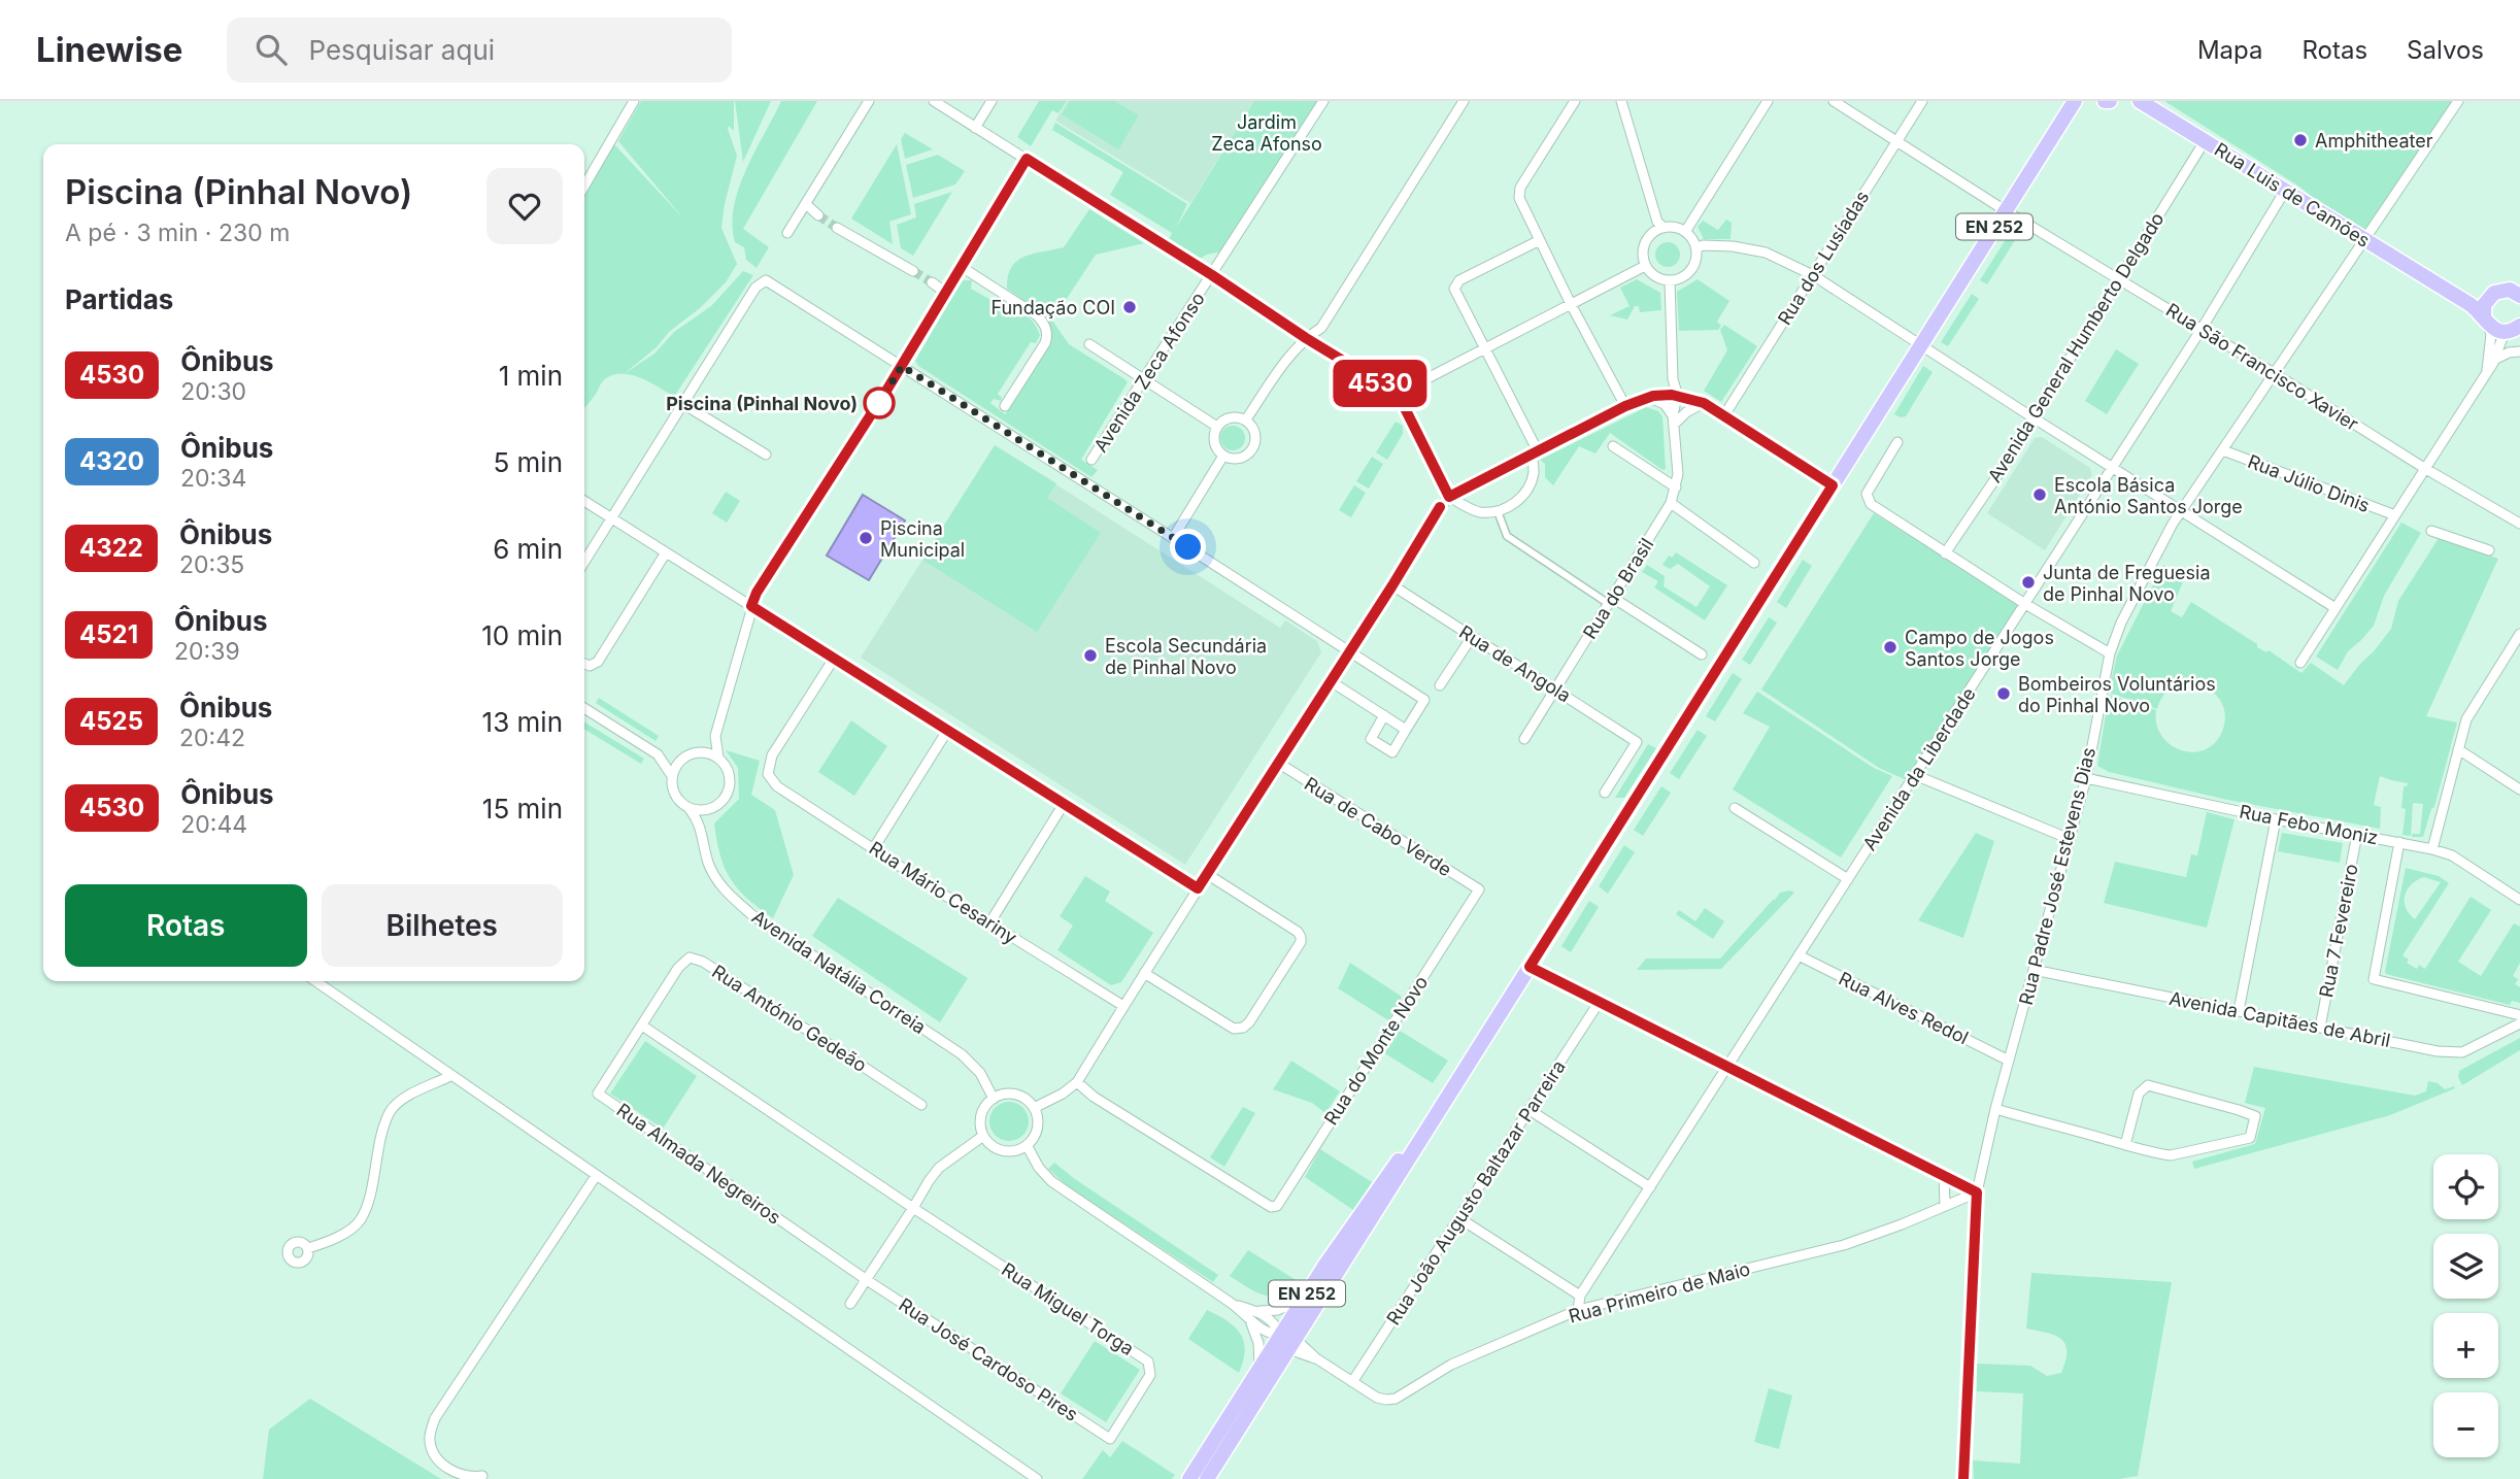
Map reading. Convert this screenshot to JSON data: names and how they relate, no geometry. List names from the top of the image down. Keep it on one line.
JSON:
{"streets":{"main road":["Rua Luis de Camões","EN 252"],"street":["Rua dos Lusíadas","Avenida General Humberto Delgado","Rua São Francisco Xavier","Avenida Zeca Afonso","Rua Júlio Dinis","Rua do Brasil","Rua de Angola","Avenida da Liberdade","Rua Febo Moniz","Rua de Cabo Verde","Rua Padre José Estevens Dias","Rua Mário Cesariny","Rua 7 Fevereiro","Avenida Natália Correia","Rua Alves Redol","Rua António Gedeão","Avenida Capitães de Abril","Rua do Monte Novo","Rua Almada Negreiros","Rua João Augusto Baltazar Parreira","Rua Primeiro de Maio","Rua Miguel Torga","Rua José Cardoso Pires"]},"crossings":[["Rua Luis de Camões","Avenida General Humberto Delgado"],["Rua Luis de Camões","Avenida da Liberdade"],["Rua Luis de Camões","Rua Padre José Estevens Dias"],["EN 252","Rua São Francisco Xavier"],["EN 252","Rua Primeiro de Maio"],["Rua dos Lusíadas","Rua São Francisco Xavier"],["Avenida General Humberto Delgado","Rua São Francisco Xavier"],["Rua São Francisco Xavier","Avenida da Liberdade"],["Rua São Francisco Xavier","Rua Padre José Estevens Dias"],["Rua Júlio Dinis","Rua Padre José Estevens Dias"],["Rua do Brasil","Rua de Angola"],["Avenida da Liberdade","Rua Alves Redol"],["Avenida da Liberdade","Rua Primeiro de Maio"],["Rua Febo Moniz","Rua Padre José Estevens Dias"],["Rua Febo Moniz","Rua 7 Fevereiro"],["Rua de Cabo Verde","Rua do Monte Novo"],["Rua Padre José Estevens Dias","Rua Alves Redol"],["Rua Padre José Estevens Dias","Avenida Capitães de Abril"],["Rua Padre José Estevens Dias","Rua Primeiro de Maio"],["Rua 7 Fevereiro","Avenida Capitães de Abril"],["Rua António Gedeão","Rua Almada Negreiros"],["Rua António Gedeão","Rua Miguel Torga"],["Rua Almada Negreiros","Rua Miguel Torga"],["Rua Almada Negreiros","Rua José Cardoso Pires"],["Rua João Augusto Baltazar Parreira","Rua Primeiro de Maio"],["Rua Miguel Torga","Rua José Cardoso Pires"]],"parks":["Jardim Zeca Afonso"],"places":["Amphitheater","Fundação COI","Piscina (Pinhal Novo)","Escola Básica António Santos Jorge","Piscina Municipal","Junta de Freguesia de Pinhal Novo","Campo de Jogos Santos Jorge","Escola Secundária de Pinhal Novo","Bombeiros Voluntários do Pinhal Novo"],"lines":["bus line 4530"],"page":{"header":"Linewise","search":"Pesquisar aqui","nav":["Mapa","Rotas","Salvos"],"on_map":"4530","heading":[["Piscina (Pinhal Novo)","A pé · 3 min · 230 m"],"Partidas"],"list":[{"mark":"4530","name":"Ônibus","note":"20:30","value":"1 min"},{"mark":"4320","name":"Ônibus","note":"20:34","value":"5 min"},{"mark":"4322","name":"Ônibus","note":"20:35","value":"6 min"},{"mark":"4521","name":"Ônibus","note":"20:39","value":"10 min"},{"mark":"4525","name":"Ônibus","note":"20:42","value":"13 min"},{"mark":"4530","name":"Ônibus","note":"20:44","value":"15 min"}],"buttons":["Rotas","Bilhetes"],"map_buttons":["+","−"]}}
